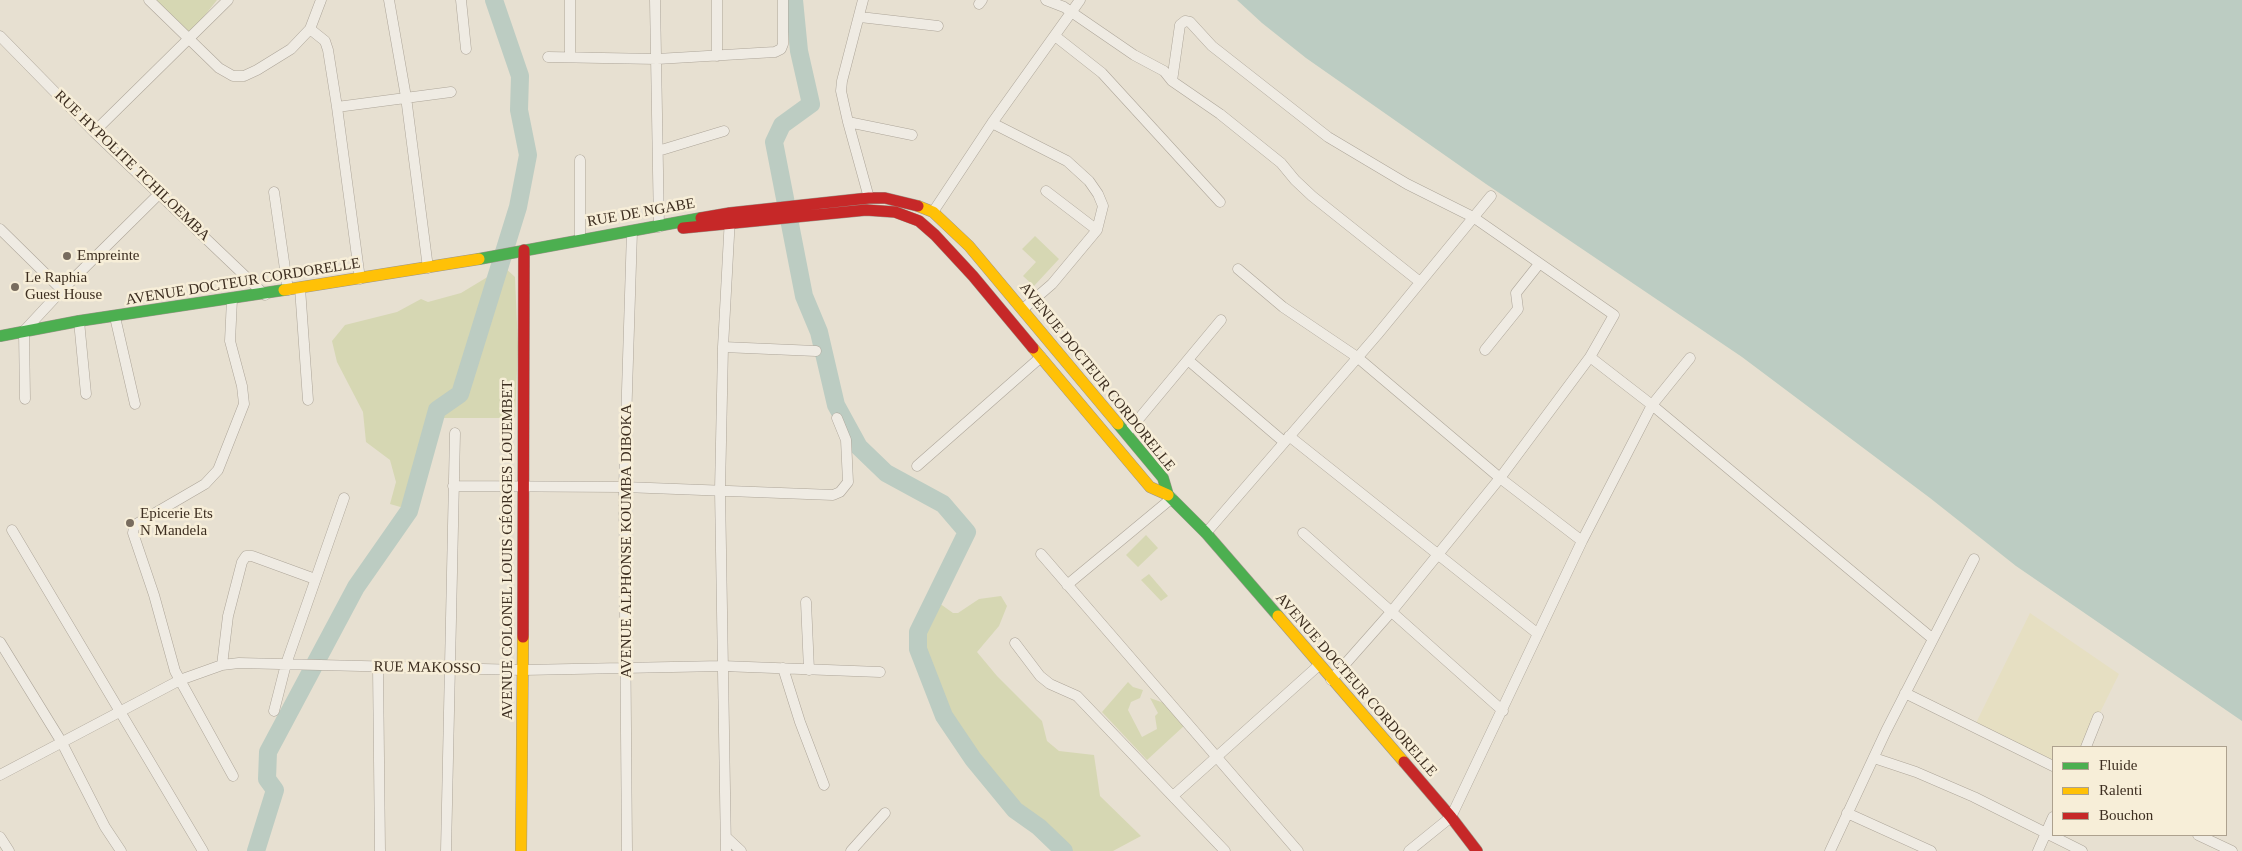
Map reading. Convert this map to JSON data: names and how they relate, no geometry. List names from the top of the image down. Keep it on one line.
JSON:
{"streets":{"street":["RUE HYPOLITE TCHILOEMBA","RUE DE NGABE","AVENUE DOCTEUR CORDORELLE","AVENUE ALPHONSE KOUMBA DIBOKA","AVENUE COLONEL LOUIS GÉORGES LOUEMBET","RUE MAKOSSO"]},"crossings":[["RUE HYPOLITE TCHILOEMBA","AVENUE DOCTEUR CORDORELLE"],["RUE DE NGABE","AVENUE DOCTEUR CORDORELLE"],["RUE DE NGABE","AVENUE ALPHONSE KOUMBA DIBOKA"],["RUE DE NGABE","AVENUE COLONEL LOUIS GÉORGES LOUEMBET"],["AVENUE ALPHONSE KOUMBA DIBOKA","RUE MAKOSSO"],["AVENUE COLONEL LOUIS GÉORGES LOUEMBET","RUE MAKOSSO"]],"places":["Empreinte","Le Raphia Guest House","Epicerie Ets N Mandela"],"legend":["Fluide","Ralenti","Bouchon"]}
